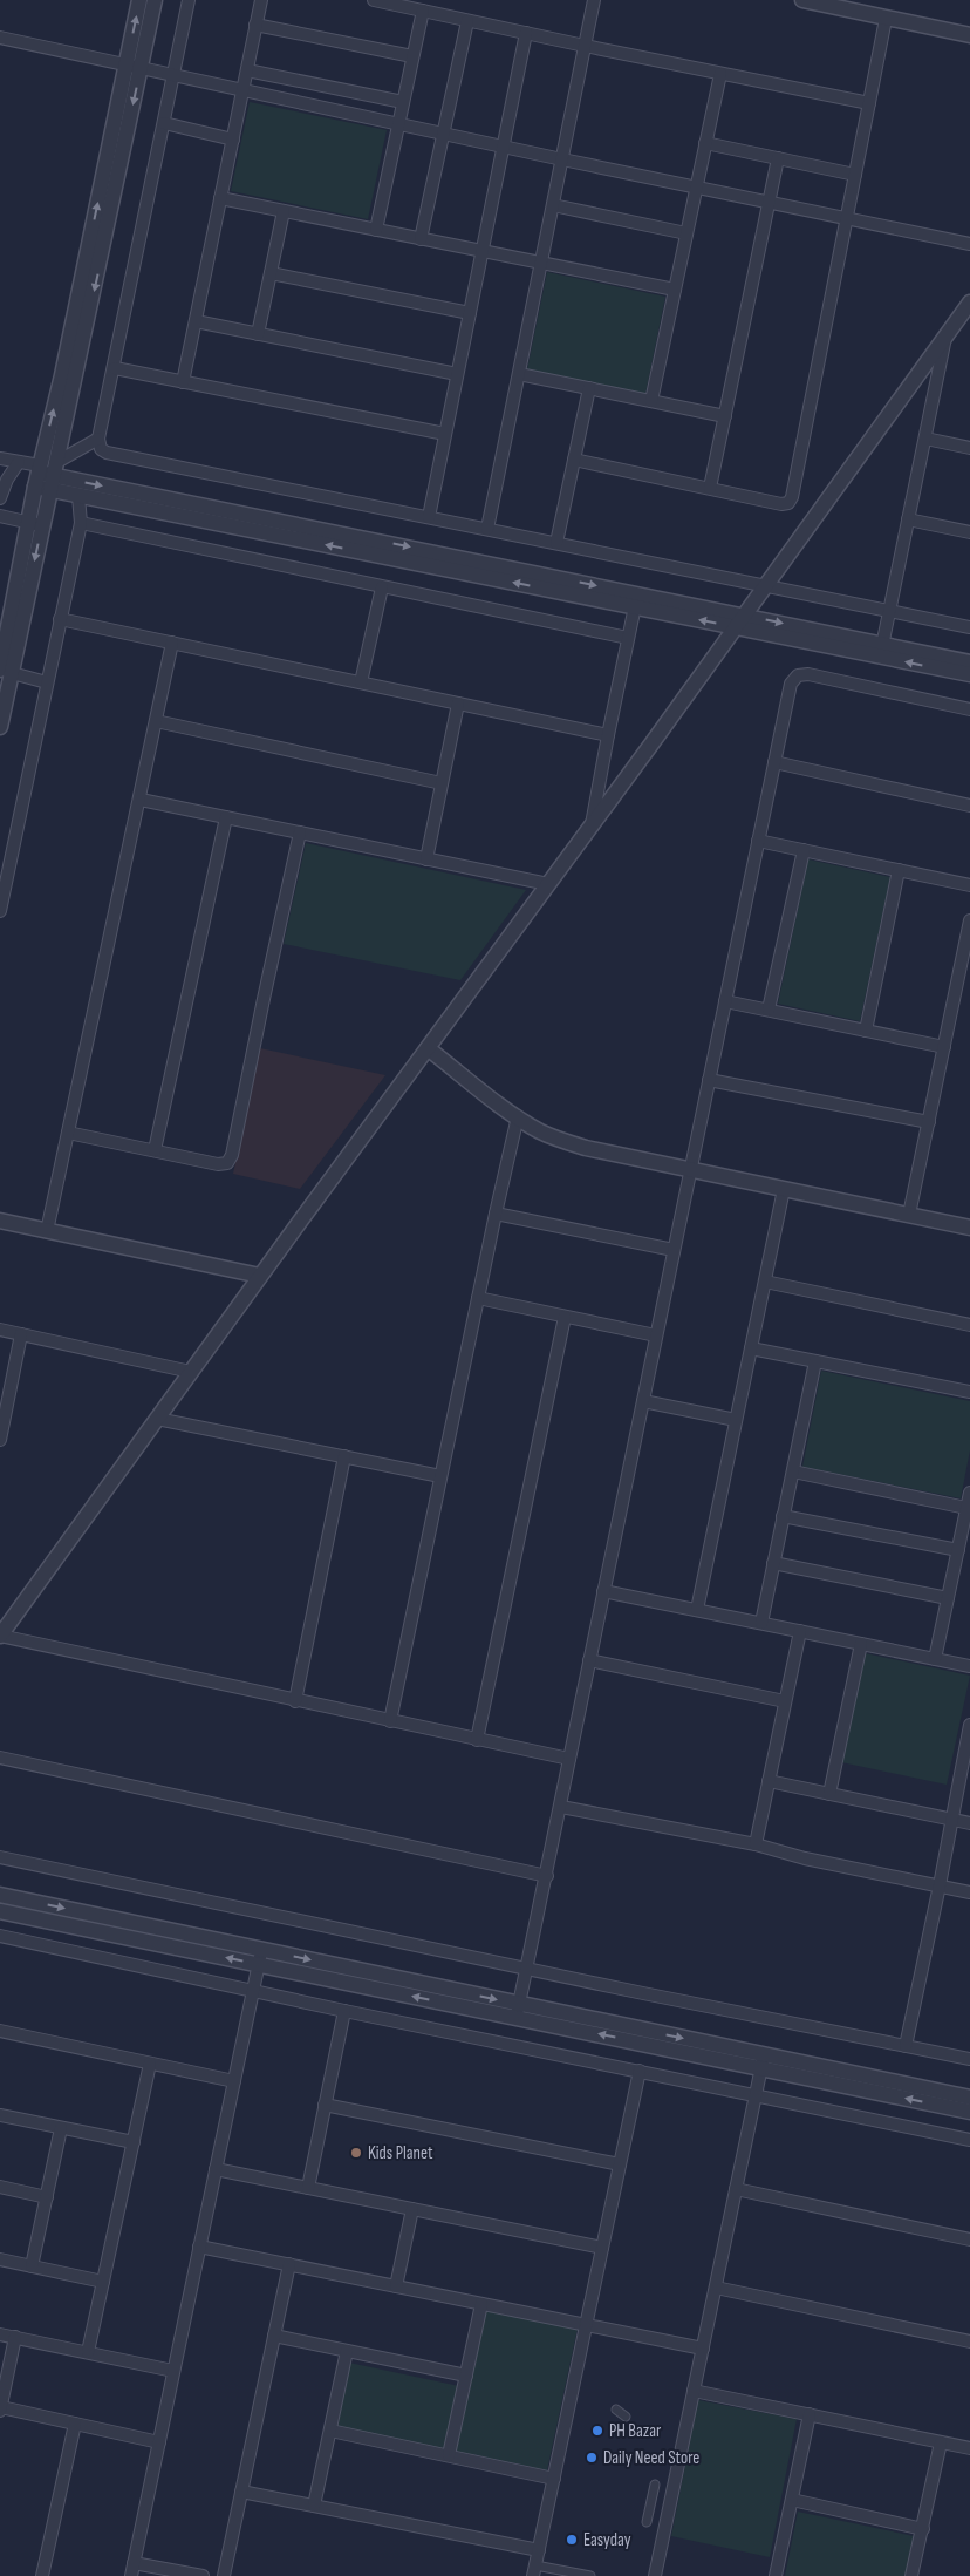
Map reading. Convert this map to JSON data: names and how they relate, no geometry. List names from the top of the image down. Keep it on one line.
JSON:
{"places":["Kids Planet","PH Bazar","Daily Need Store","Easyday"]}
